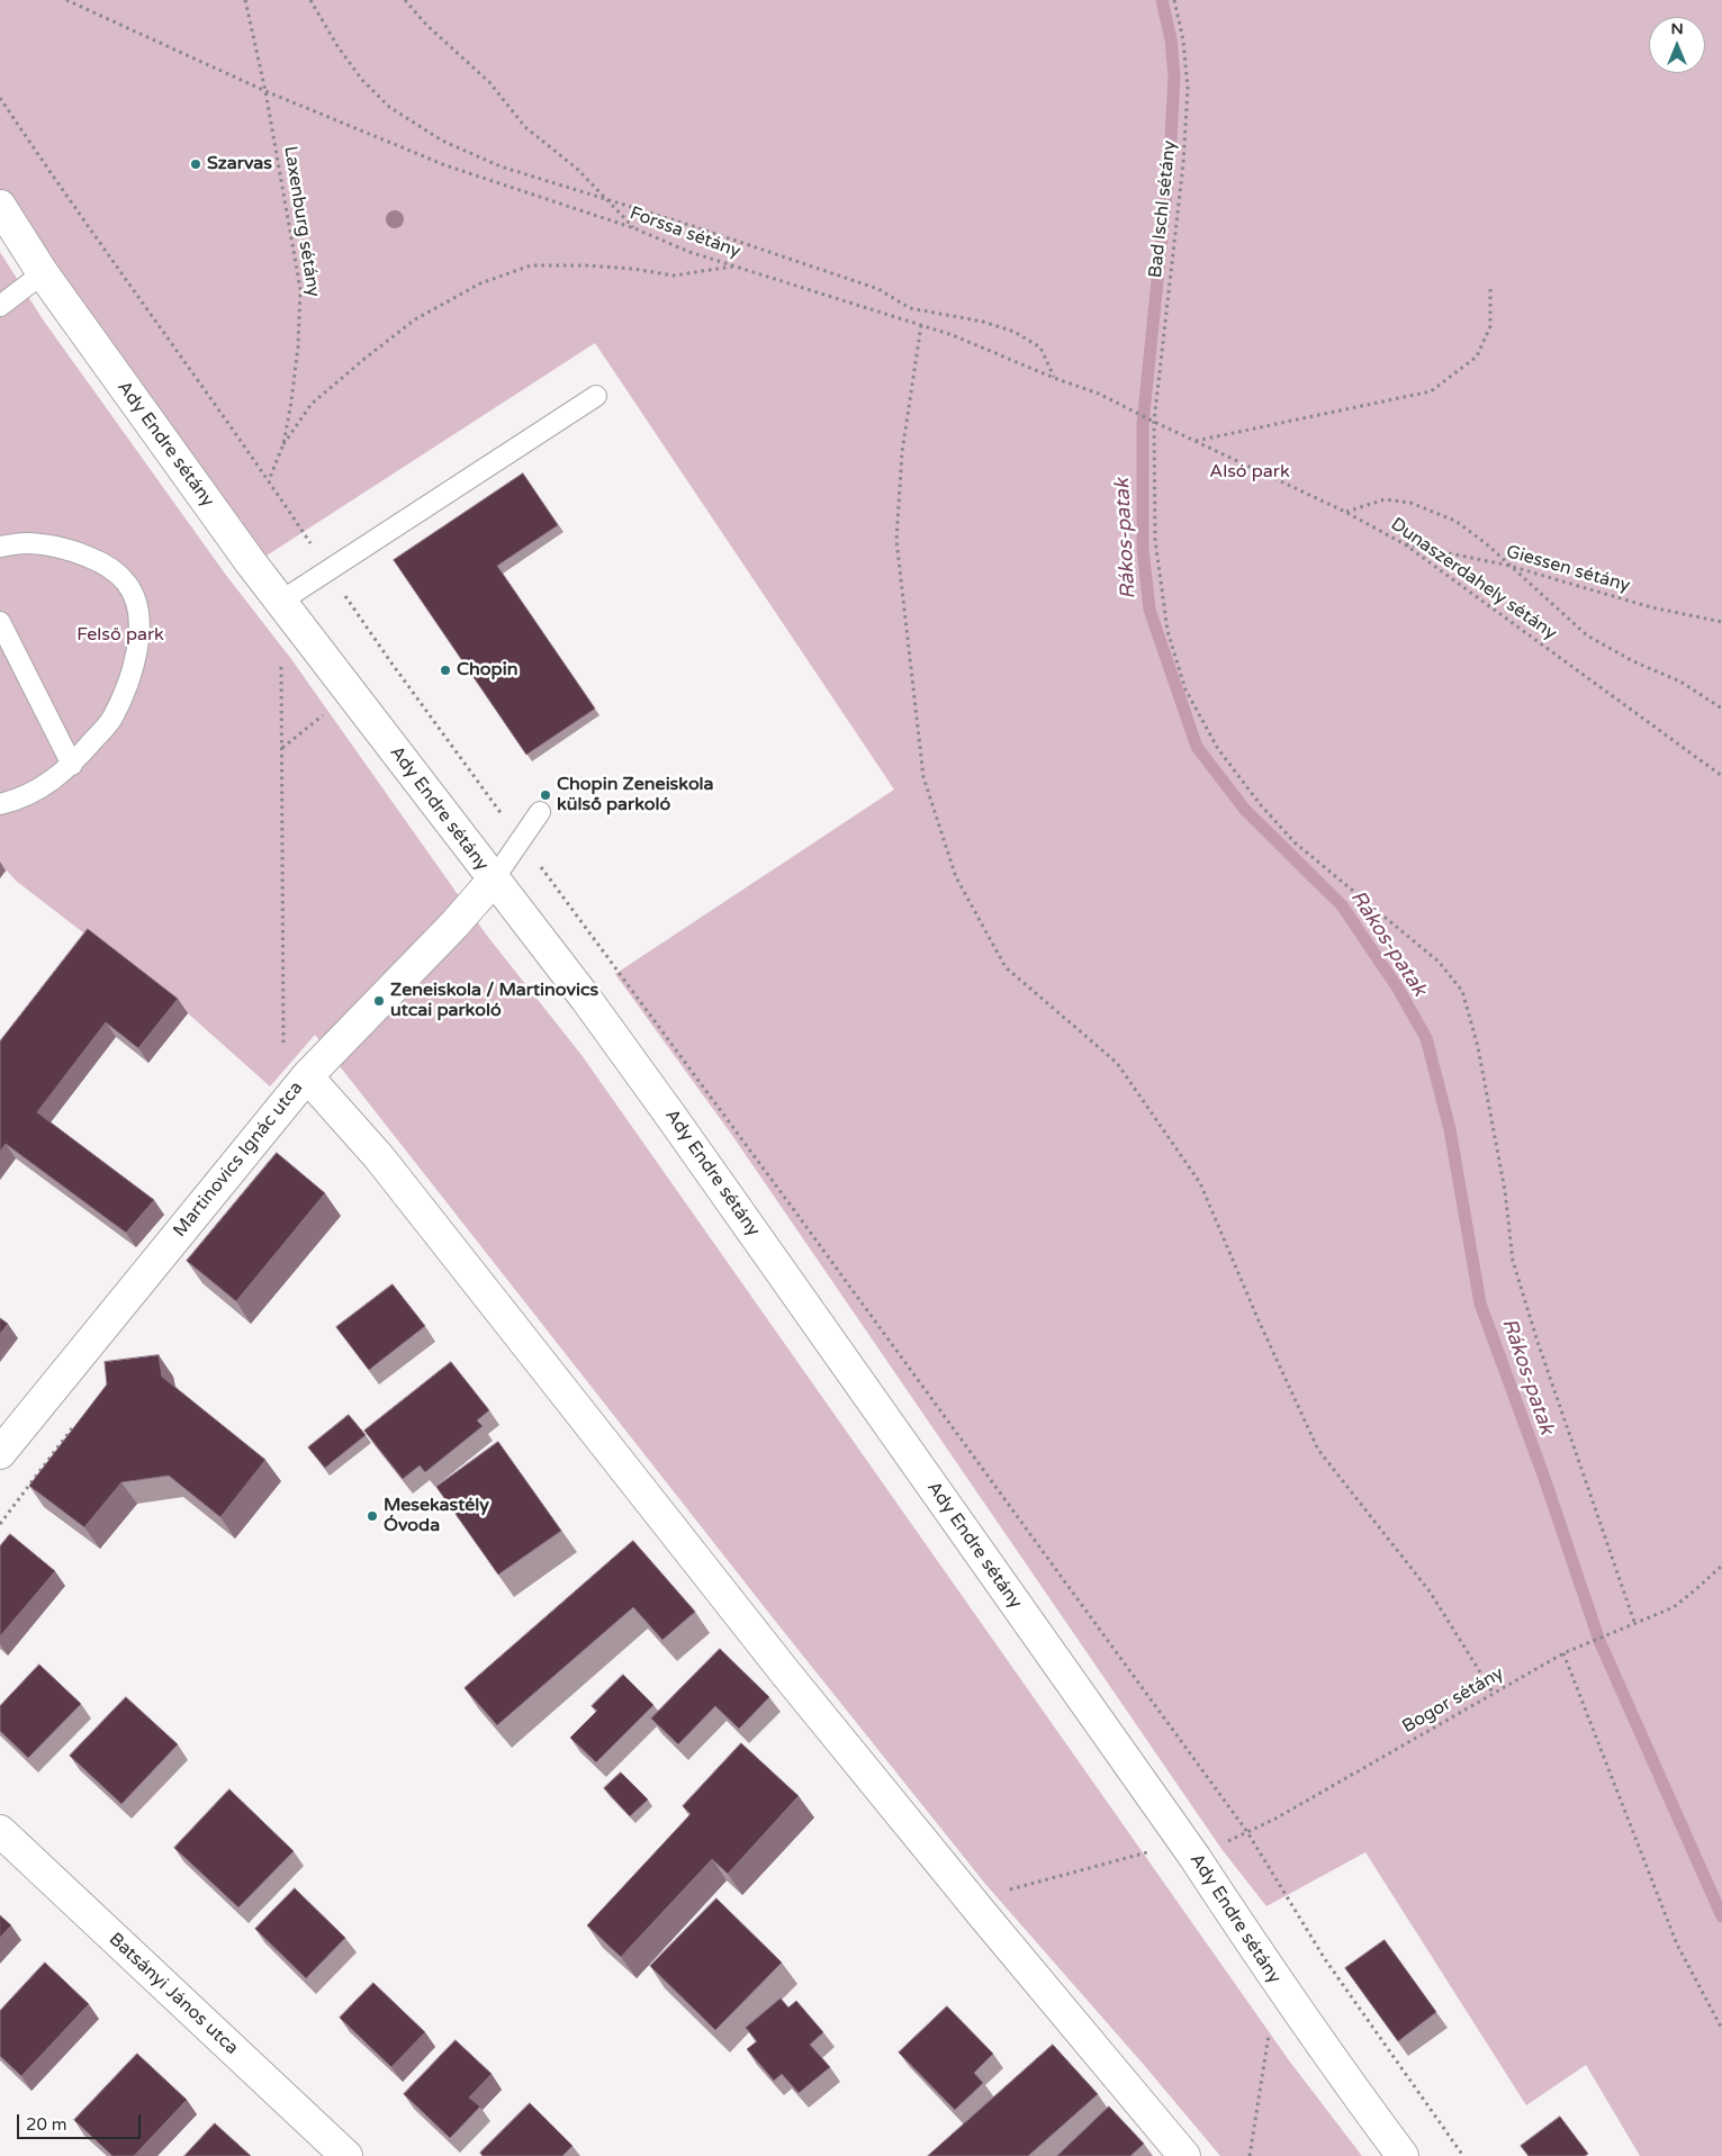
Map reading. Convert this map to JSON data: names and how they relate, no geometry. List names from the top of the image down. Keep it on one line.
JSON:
{"streets":{"street":["Ady Endre sétány","Martinovics Ignác utca","Batsányi János utca"],"path":["Bad Ischl sétány","Laxenburg sétány","Forssa sétány","Giessen sétány","Dunaszerdahely sétány","Bogor sétány"]},"crossings":[["Bad Ischl sétány","Dunaszerdahely sétány"],["Bad Ischl sétány","Bogor sétány"],["Laxenburg sétány","Forssa sétány"],["Forssa sétány","Dunaszerdahely sétány"],["Ady Endre sétány","Martinovics Ignác utca"],["Ady Endre sétány","Bogor sétány"],["Giessen sétány","Dunaszerdahely sétány"]],"water":["Rákos-patak"],"parks":["Alsó park","Felső park"],"places":["Szarvas","Chopin","Chopin Zeneiskola külső parkoló","Zeneiskola / Martinovics utcai parkoló","Mesekastély Óvoda"],"scale_bar":"20 m","north":"top"}
